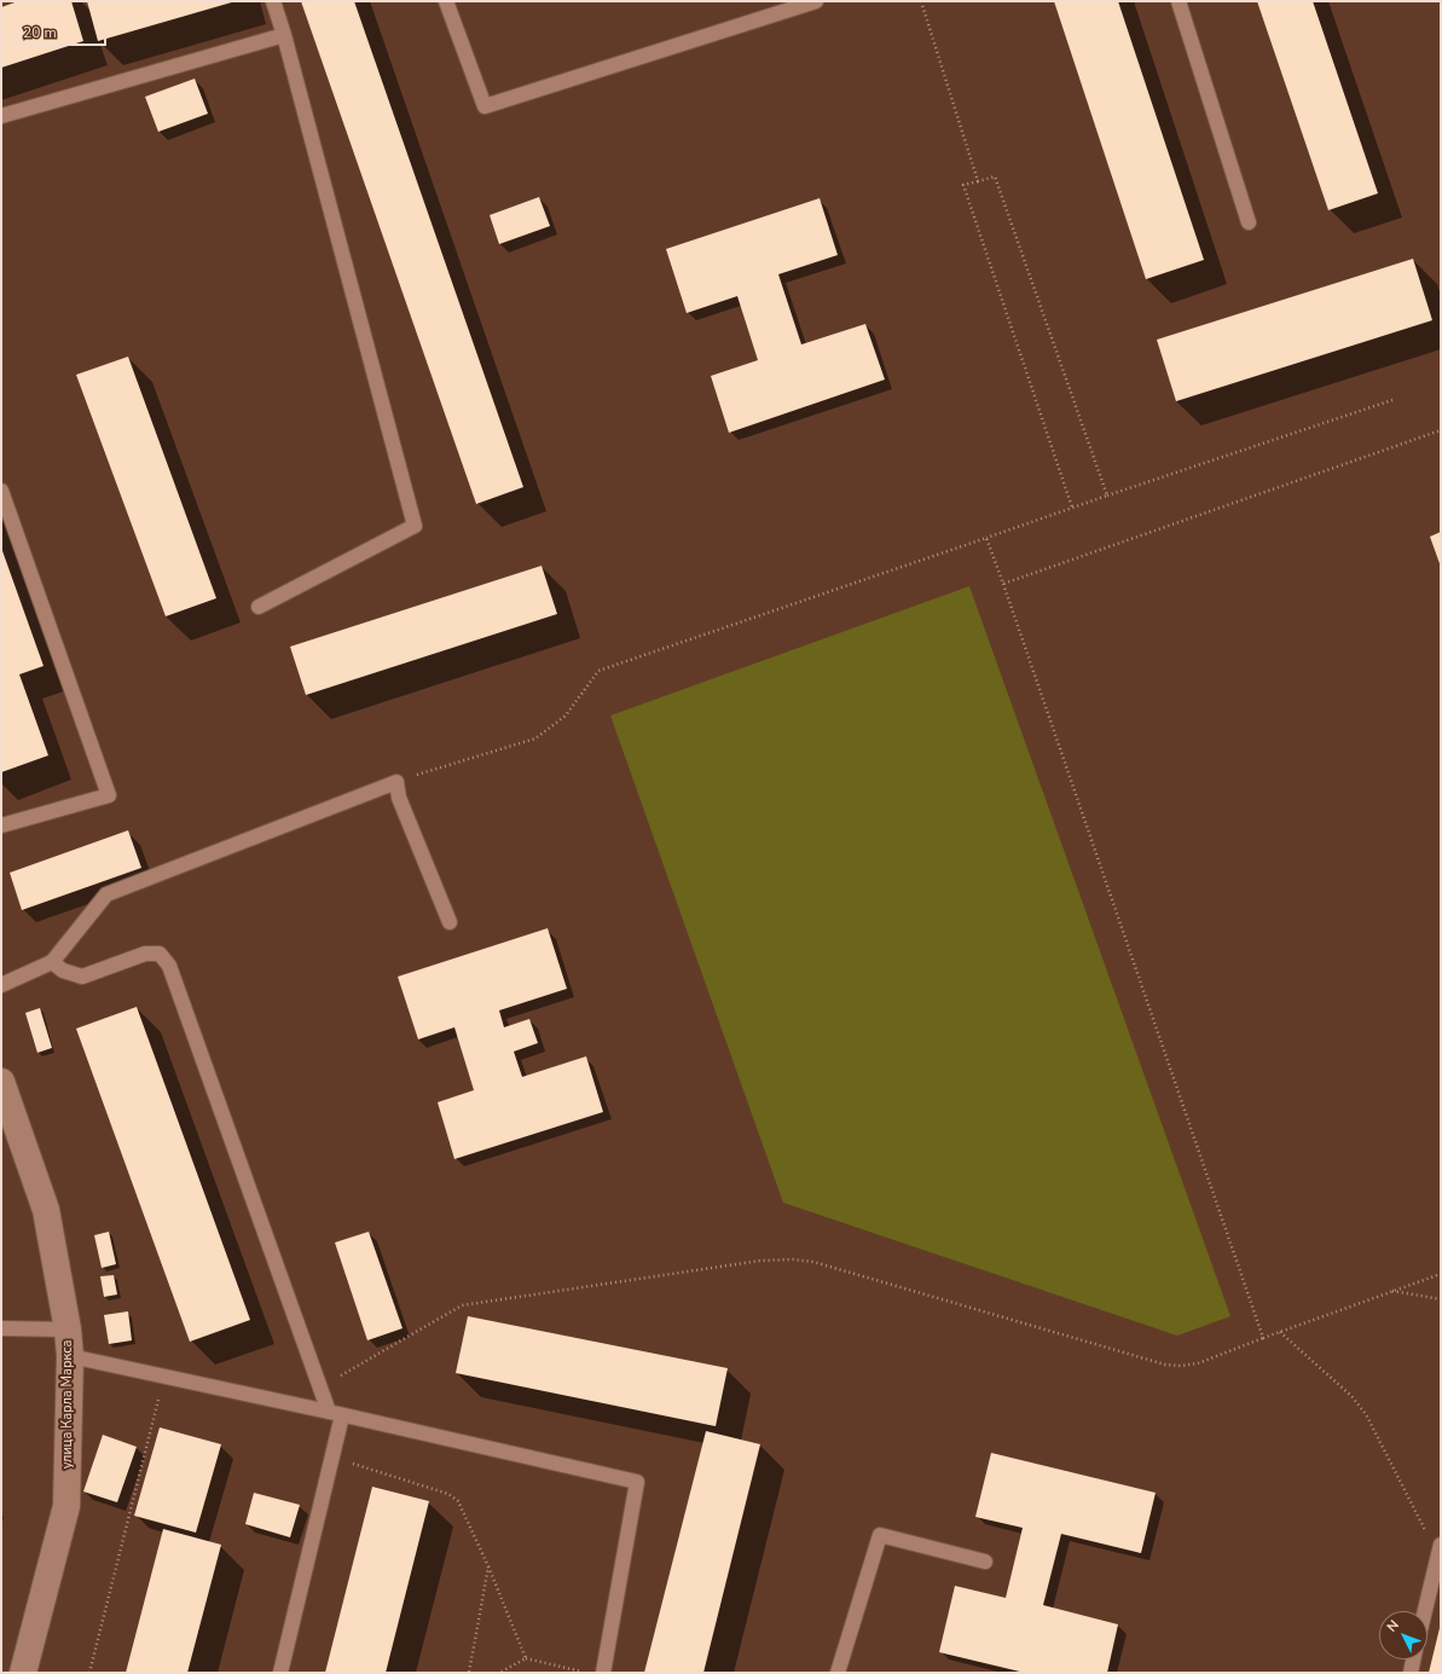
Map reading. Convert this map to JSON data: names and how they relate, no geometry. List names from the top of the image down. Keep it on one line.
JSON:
{"streets":{"street":["улица Карла Маркса"]},"scale_bar":"20 m","north":"top left"}
